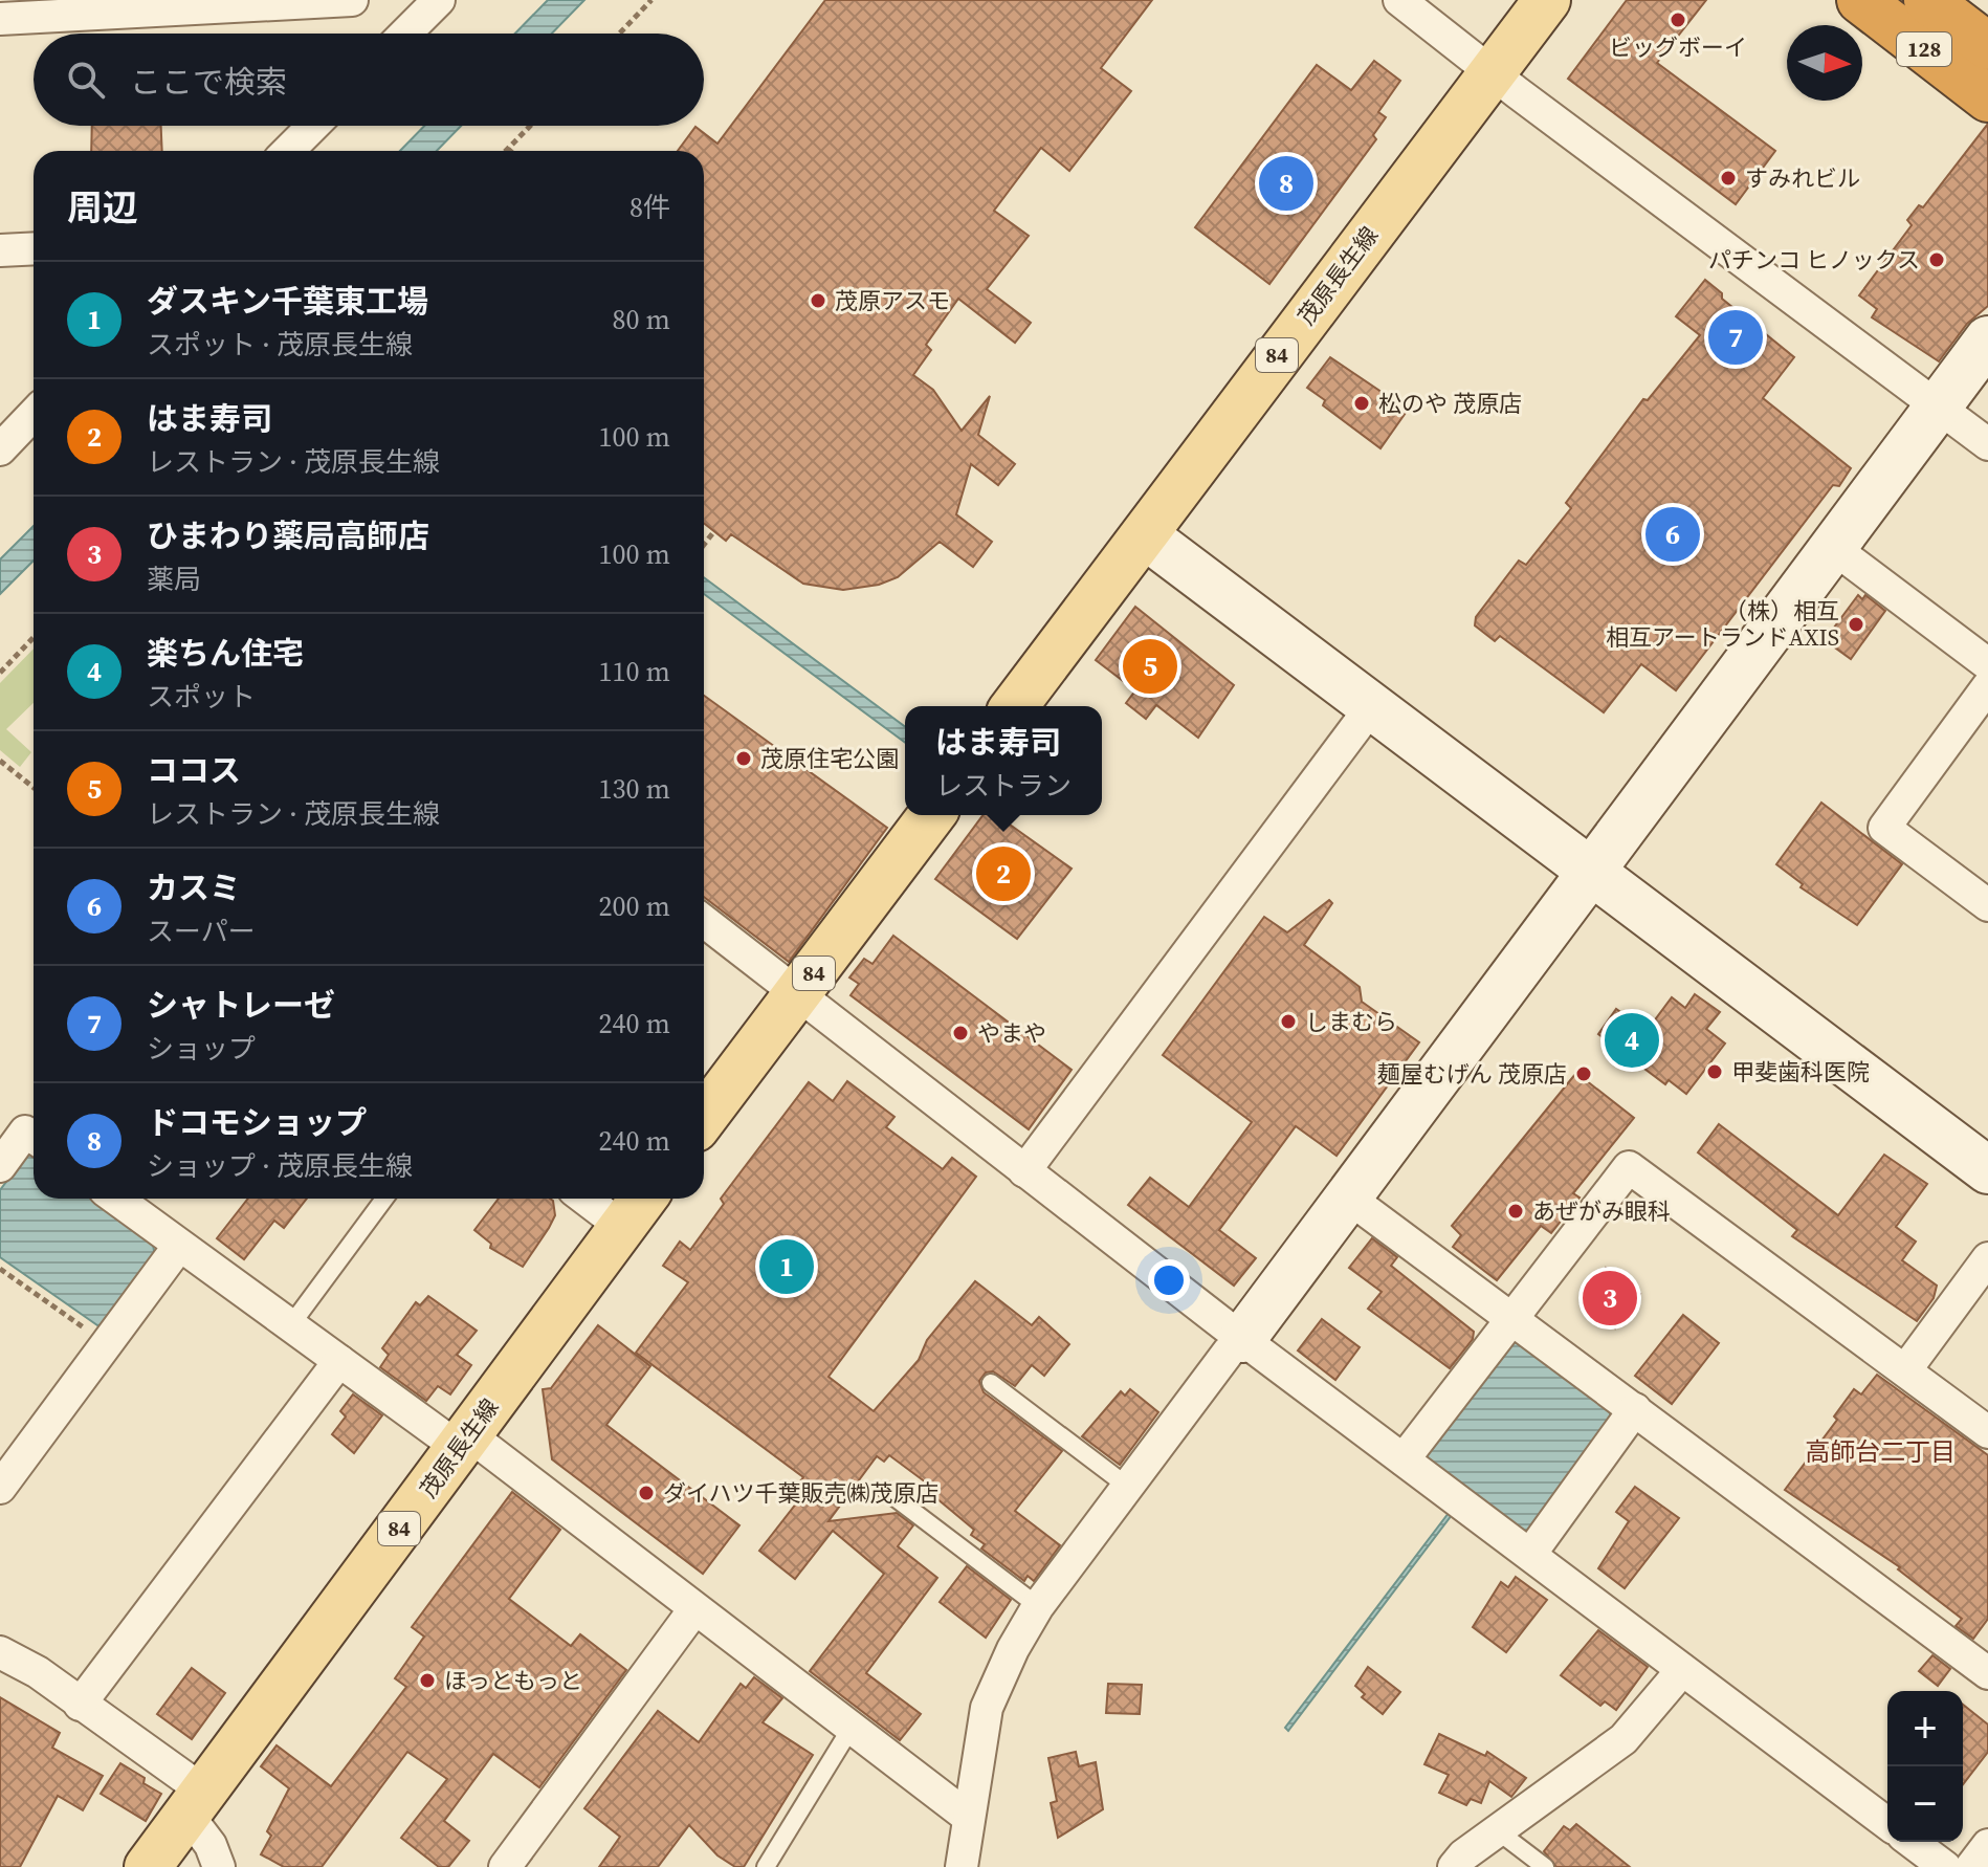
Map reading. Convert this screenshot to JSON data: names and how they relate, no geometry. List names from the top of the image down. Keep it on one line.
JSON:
{"streets":{"highway":["128"],"main road":["茂原長生線","84"]},"districts":["高師台二丁目"],"places":["ビッグボーイ","すみれビル","パチンコ ヒノックス","茂原アスモ","松のや 茂原店","（株）相互 相互アートランドAXIS","茂原住宅公園","しまむら","やまや","甲斐歯科医院","麺屋むげん 茂原店","あぜがみ眼科","ダイハツ千葉販売㈱茂原店","ほっともっと"],"north":"right","page":{"search":"ここで検索","heading":["周辺","8件"],"pins":["8","7","6","5","2","4","1","3"],"list":[{"mark":"1","name":"ダスキン千葉東工場","note":"スポット · 茂原長生線","value":"80 m"},{"mark":"2","name":"はま寿司","note":"レストラン · 茂原長生線","value":"100 m"},{"mark":"3","name":"ひまわり薬局高師店","note":"薬局","value":"100 m"},{"mark":"4","name":"楽ちん住宅","note":"スポット","value":"110 m"},{"mark":"5","name":"ココス","note":"レストラン · 茂原長生線","value":"130 m"},{"mark":"6","name":"カスミ","note":"スーパー","value":"200 m"},{"mark":"7","name":"シャトレーゼ","note":"ショップ","value":"240 m"},{"mark":"8","name":"ドコモショップ","note":"ショップ · 茂原長生線","value":"240 m"}],"popup":["はま寿司","レストラン"],"map_buttons":["+","−"]}}
